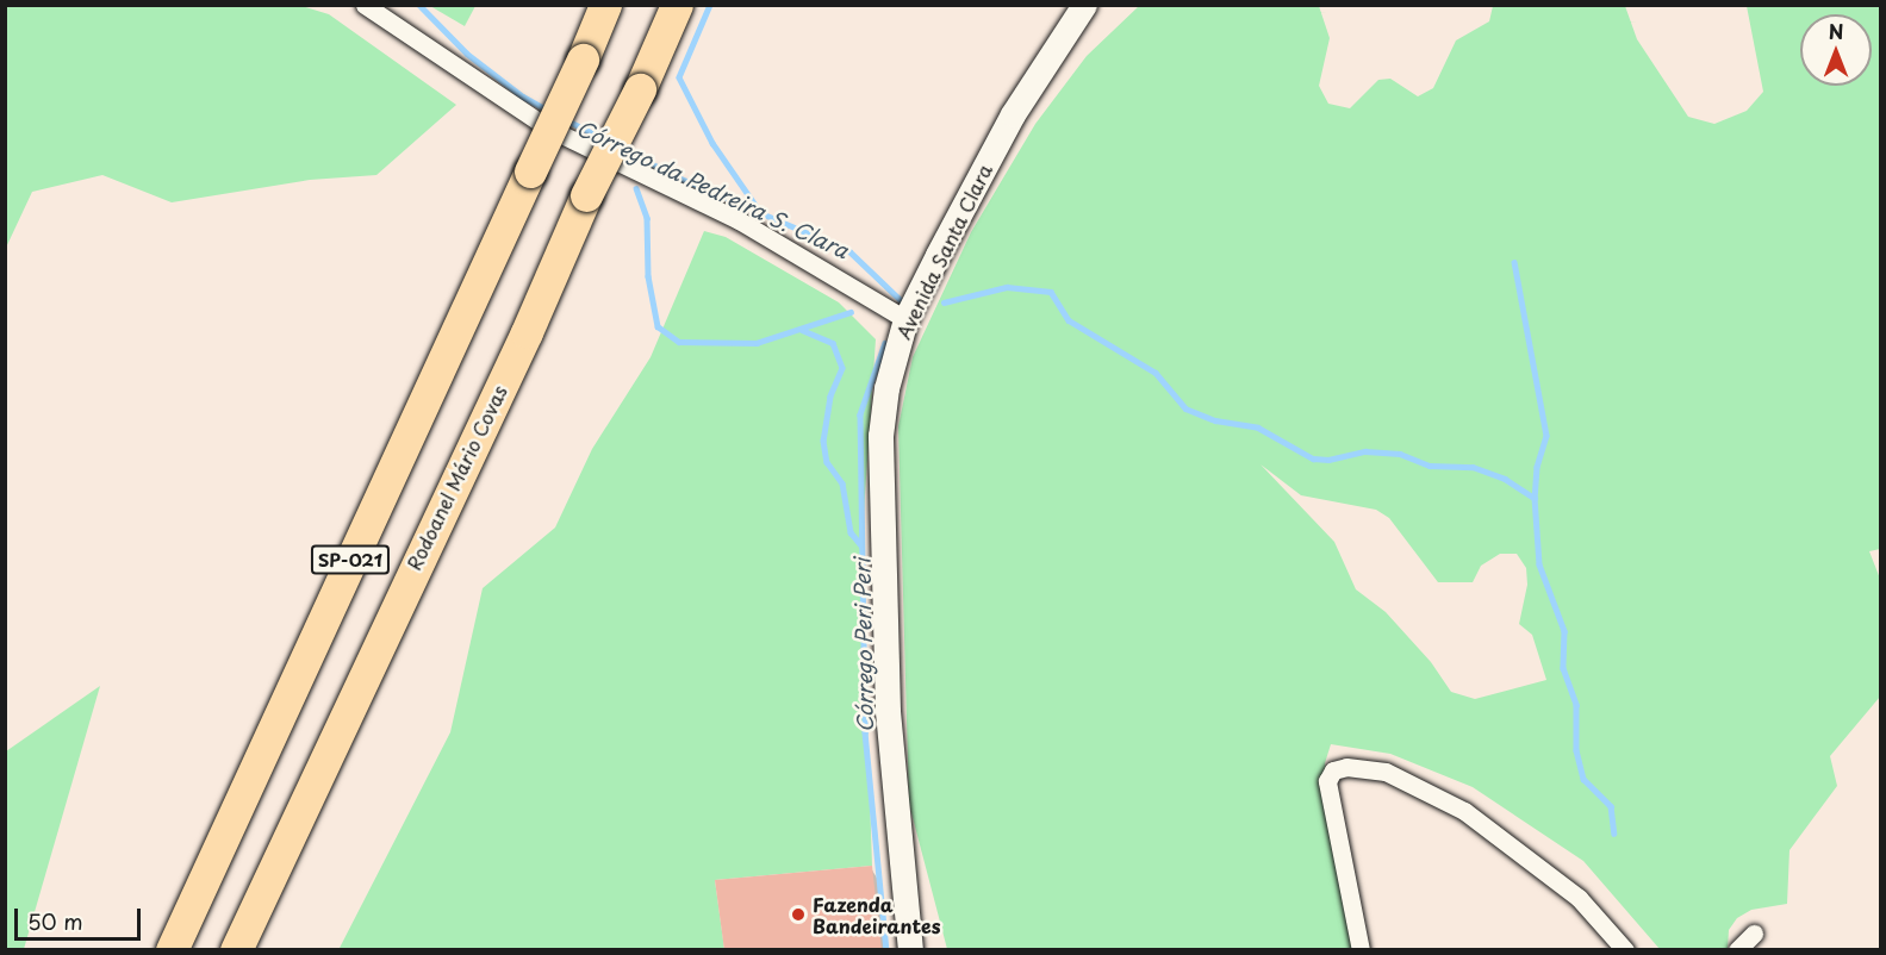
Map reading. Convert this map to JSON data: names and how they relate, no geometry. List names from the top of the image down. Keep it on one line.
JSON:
{"streets":{"highway":["Rodoanel Mário Covas","SP-021"],"street":["Avenida Santa Clara"]},"water":["Córrego da Pedreira S. Clara","Córrego Peri Peri"],"places":["Fazenda Bandeirantes"],"scale_bar":"50 m","north":"top"}
